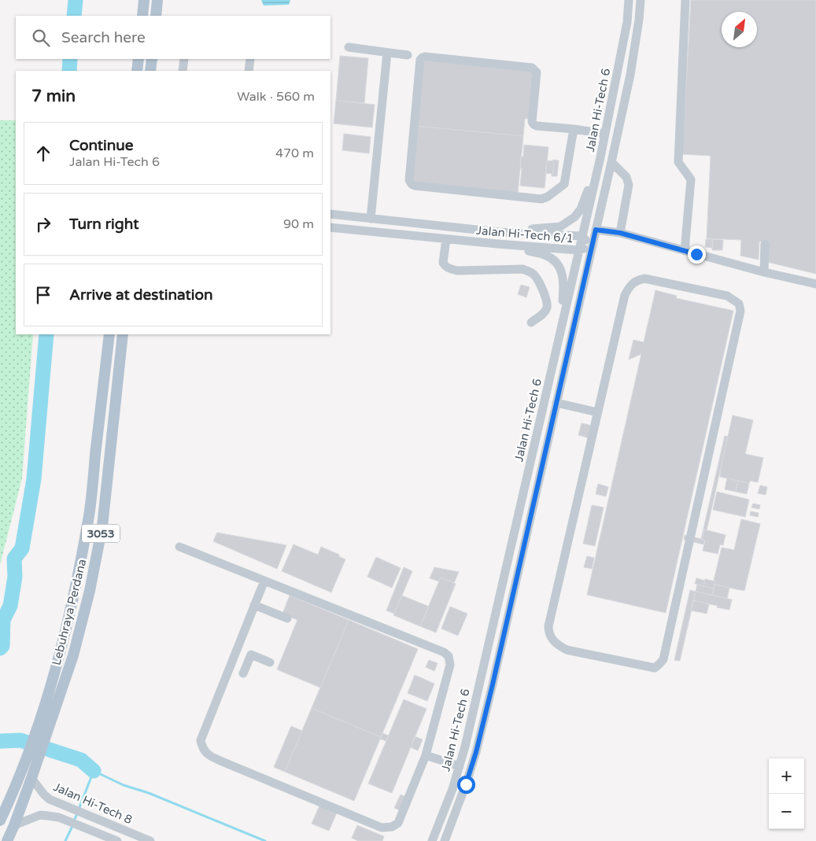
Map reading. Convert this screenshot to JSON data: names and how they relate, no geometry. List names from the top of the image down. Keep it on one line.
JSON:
{"streets":{"main road":["3053","Lebuhraya Perdana"],"street":["Jalan Hi-Tech 6","Jalan Hi-Tech 6/1","Jalan Hi-Tech 8"]},"crossings":[["Jalan Hi-Tech 6","Jalan Hi-Tech 6/1"],["Lebuhraya Perdana","Jalan Hi-Tech 8"]],"north":"top right","page":{"search":"Search here","heading":["7 min","Walk · 560 m"],"list":[["Continue","Jalan Hi-Tech 6","470 m"],["Turn right","90 m"],"Arrive at destination"],"map_buttons":["+","−"]}}
